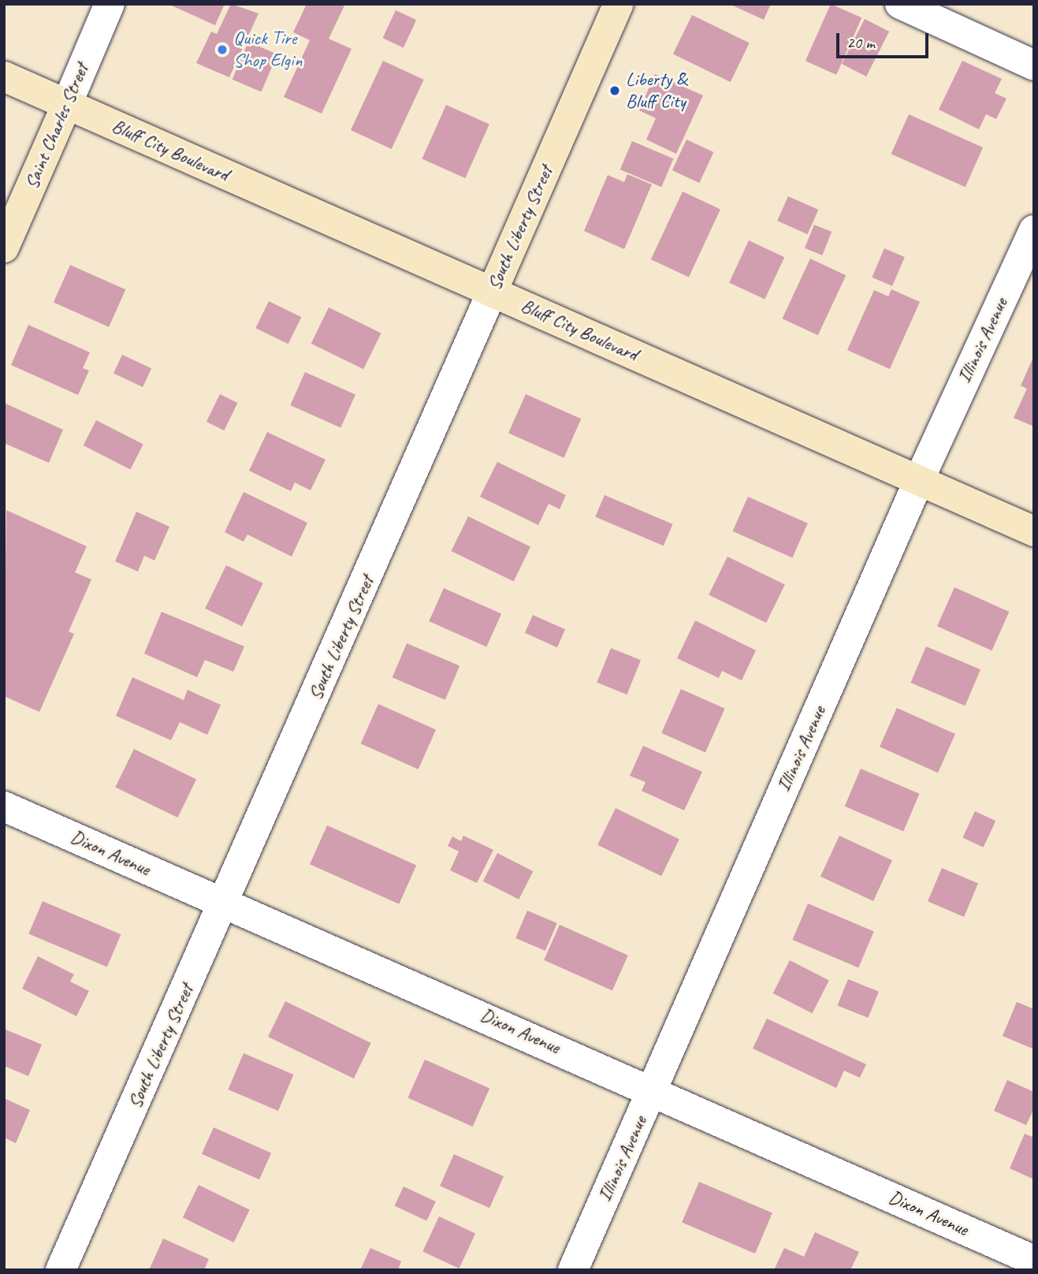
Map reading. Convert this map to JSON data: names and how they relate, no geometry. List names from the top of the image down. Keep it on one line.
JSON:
{"streets":{"main road":["Saint Charles Street","Bluff City Boulevard","South Liberty Street"],"street":["Illinois Avenue","Dixon Avenue"]},"crossings":[["Saint Charles Street","Bluff City Boulevard"],["Bluff City Boulevard","South Liberty Street"],["Bluff City Boulevard","Illinois Avenue"],["South Liberty Street","Dixon Avenue"],["Illinois Avenue","Dixon Avenue"]],"places":["Quick Tire Shop Elgin","Liberty & Bluff City"],"scale_bar":"20 m"}
